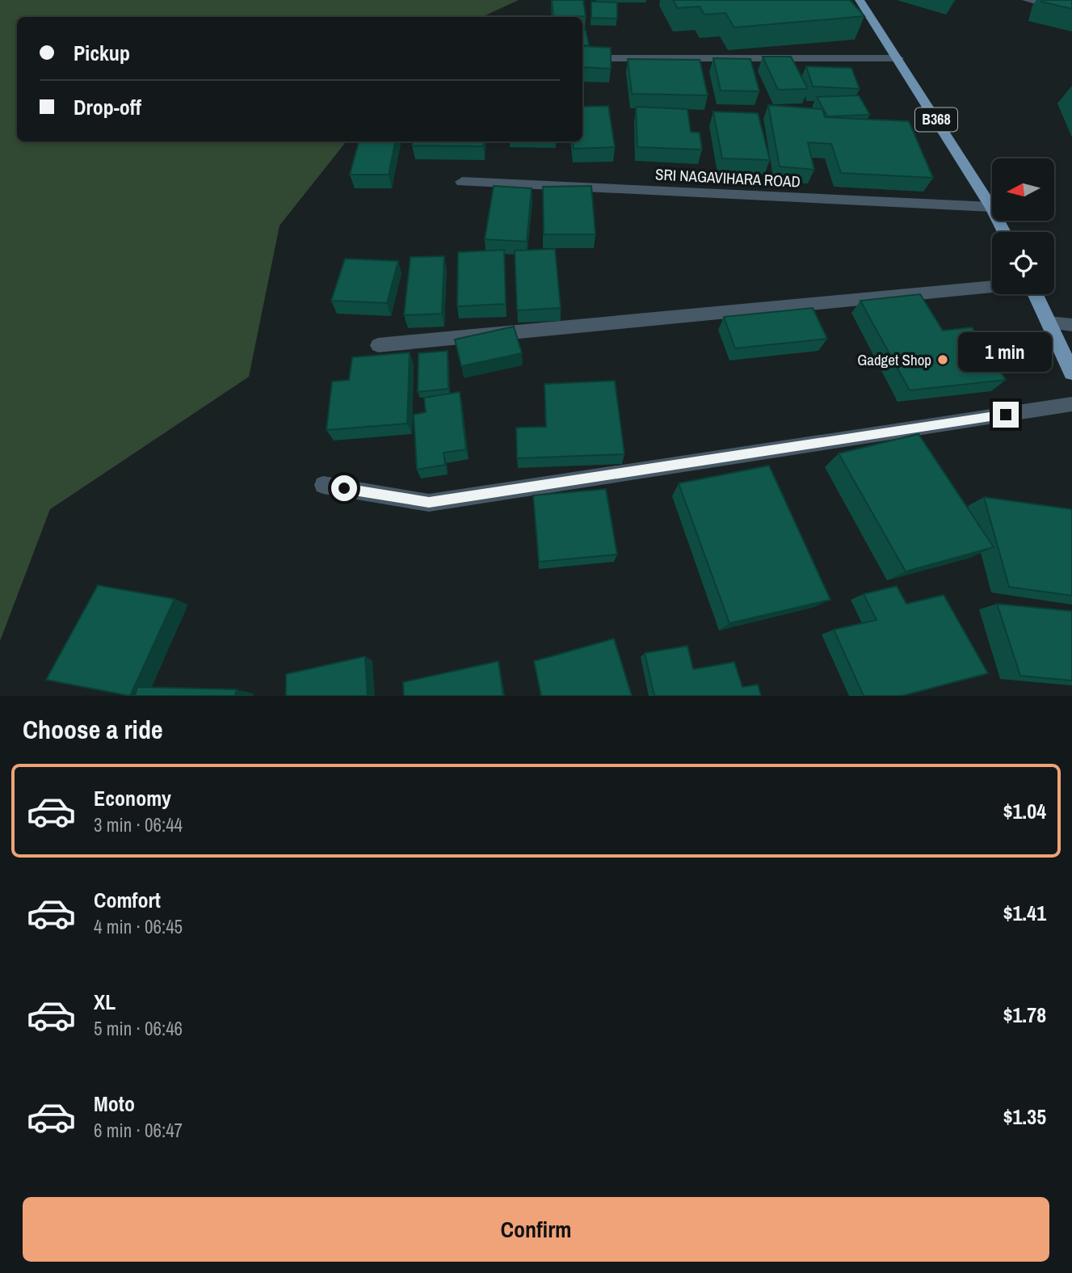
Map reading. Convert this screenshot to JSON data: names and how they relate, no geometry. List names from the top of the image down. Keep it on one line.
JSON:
{"streets":{"main road":["B368"],"street":["SRI NAGAVIHARA ROAD"]},"crossings":[["B368","SRI NAGAVIHARA ROAD"]],"places":["Gadget Shop"],"north":"left","page":{"banner":["Pickup","Drop-off"],"bubble":"1 min","heading":"Choose a ride","list":[{"name":"Economy","note":"3 min · 06:44","value":"$1.04"},{"name":"Comfort","note":"4 min · 06:45","value":"$1.41"},{"name":"XL","note":"5 min · 06:46","value":"$1.78"},{"name":"Moto","note":"6 min · 06:47","value":"$1.35"}],"buttons":"Confirm"}}
